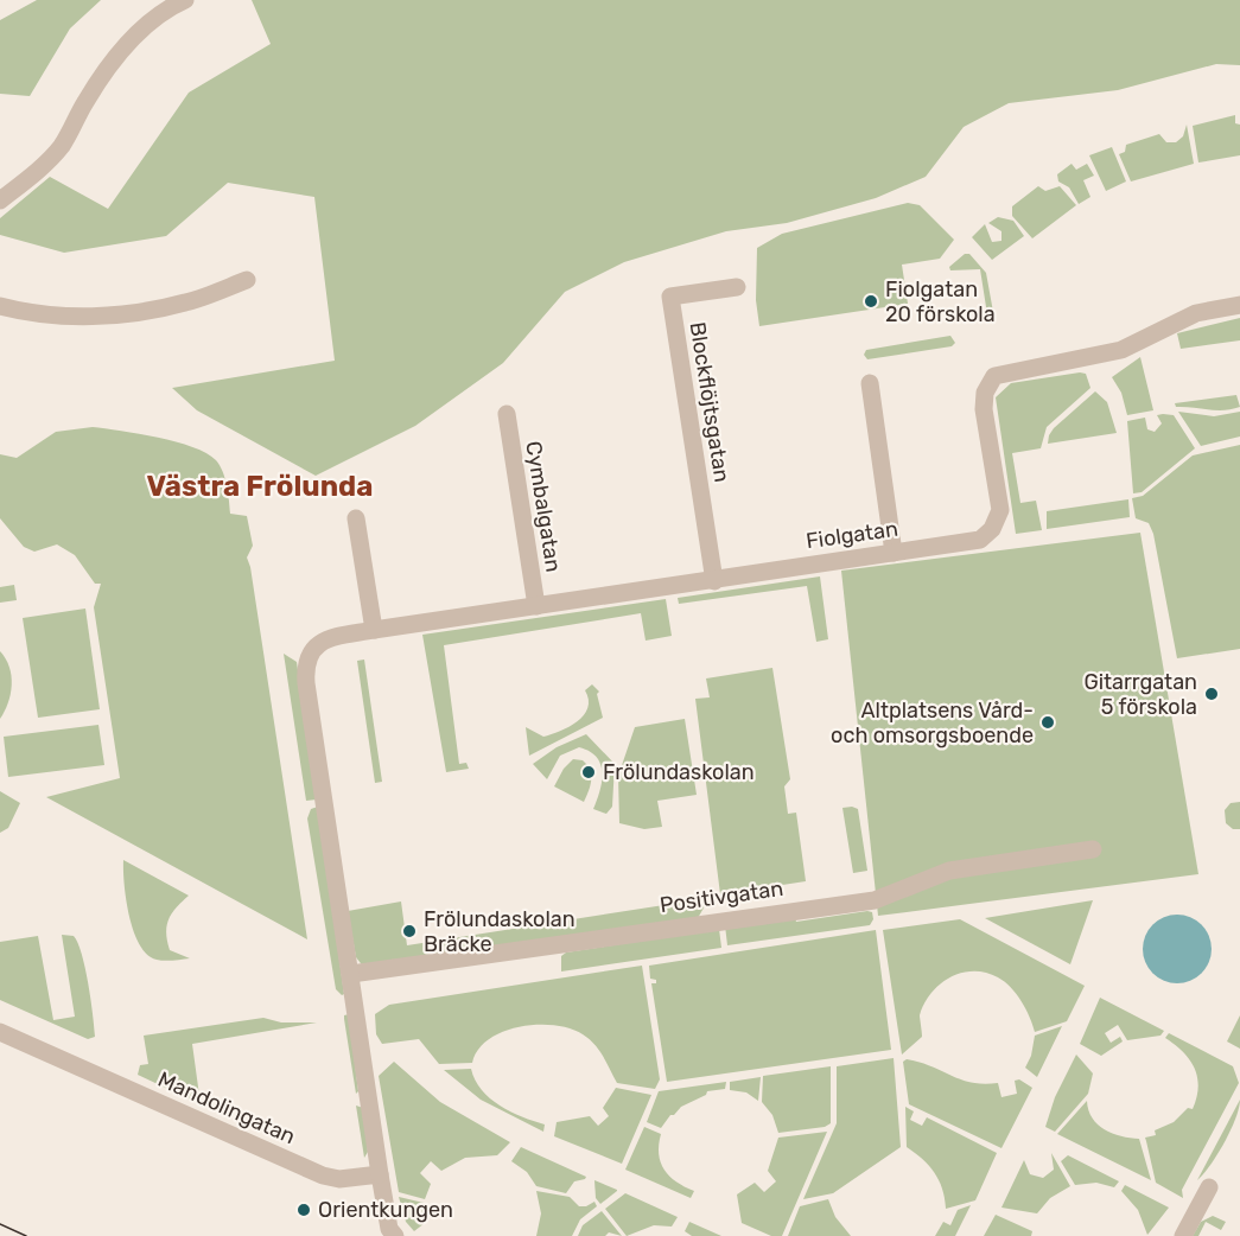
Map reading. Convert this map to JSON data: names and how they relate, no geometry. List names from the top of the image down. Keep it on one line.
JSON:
{"streets":{"street":["Blockflöjtsgatan","Cymbalgatan","Fiolgatan","Positivgatan","Mandolingatan"]},"crossings":[["Blockflöjtsgatan","Fiolgatan"],["Cymbalgatan","Fiolgatan"],["Fiolgatan","Positivgatan"]],"districts":["Västra Frölunda"],"places":["Fiolgatan 20 förskola","Gitarrgatan 5 förskola","Altplatsens Vård- och omsorgsboende","Frölundaskolan","Frölundaskolan Bräcke","Orientkungen"]}
